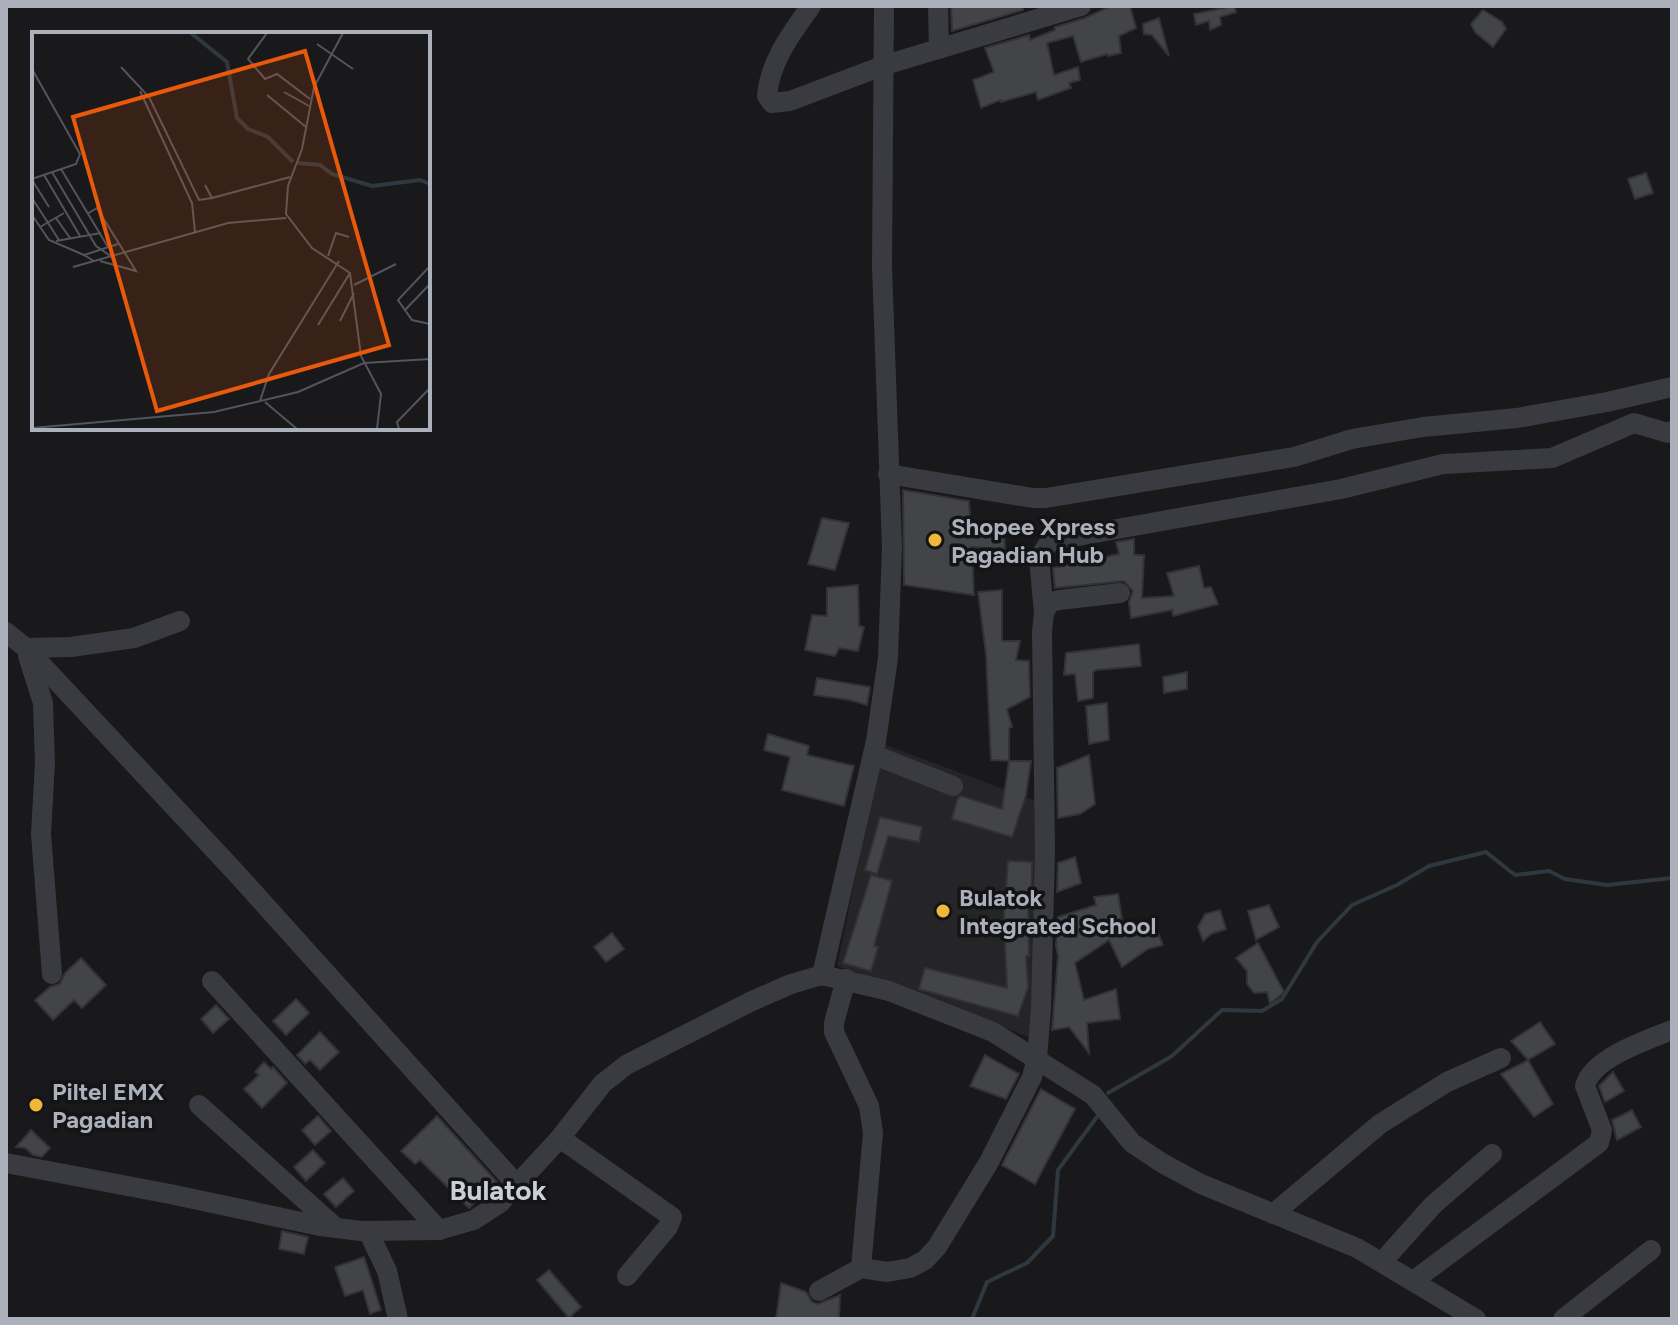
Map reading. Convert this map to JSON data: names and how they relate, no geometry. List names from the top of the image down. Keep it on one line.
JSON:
{"districts":["Bulatok"],"places":["Shopee Xpress Pagadian Hub","Bulatok Integrated School","Piltel EMX Pagadian"]}
